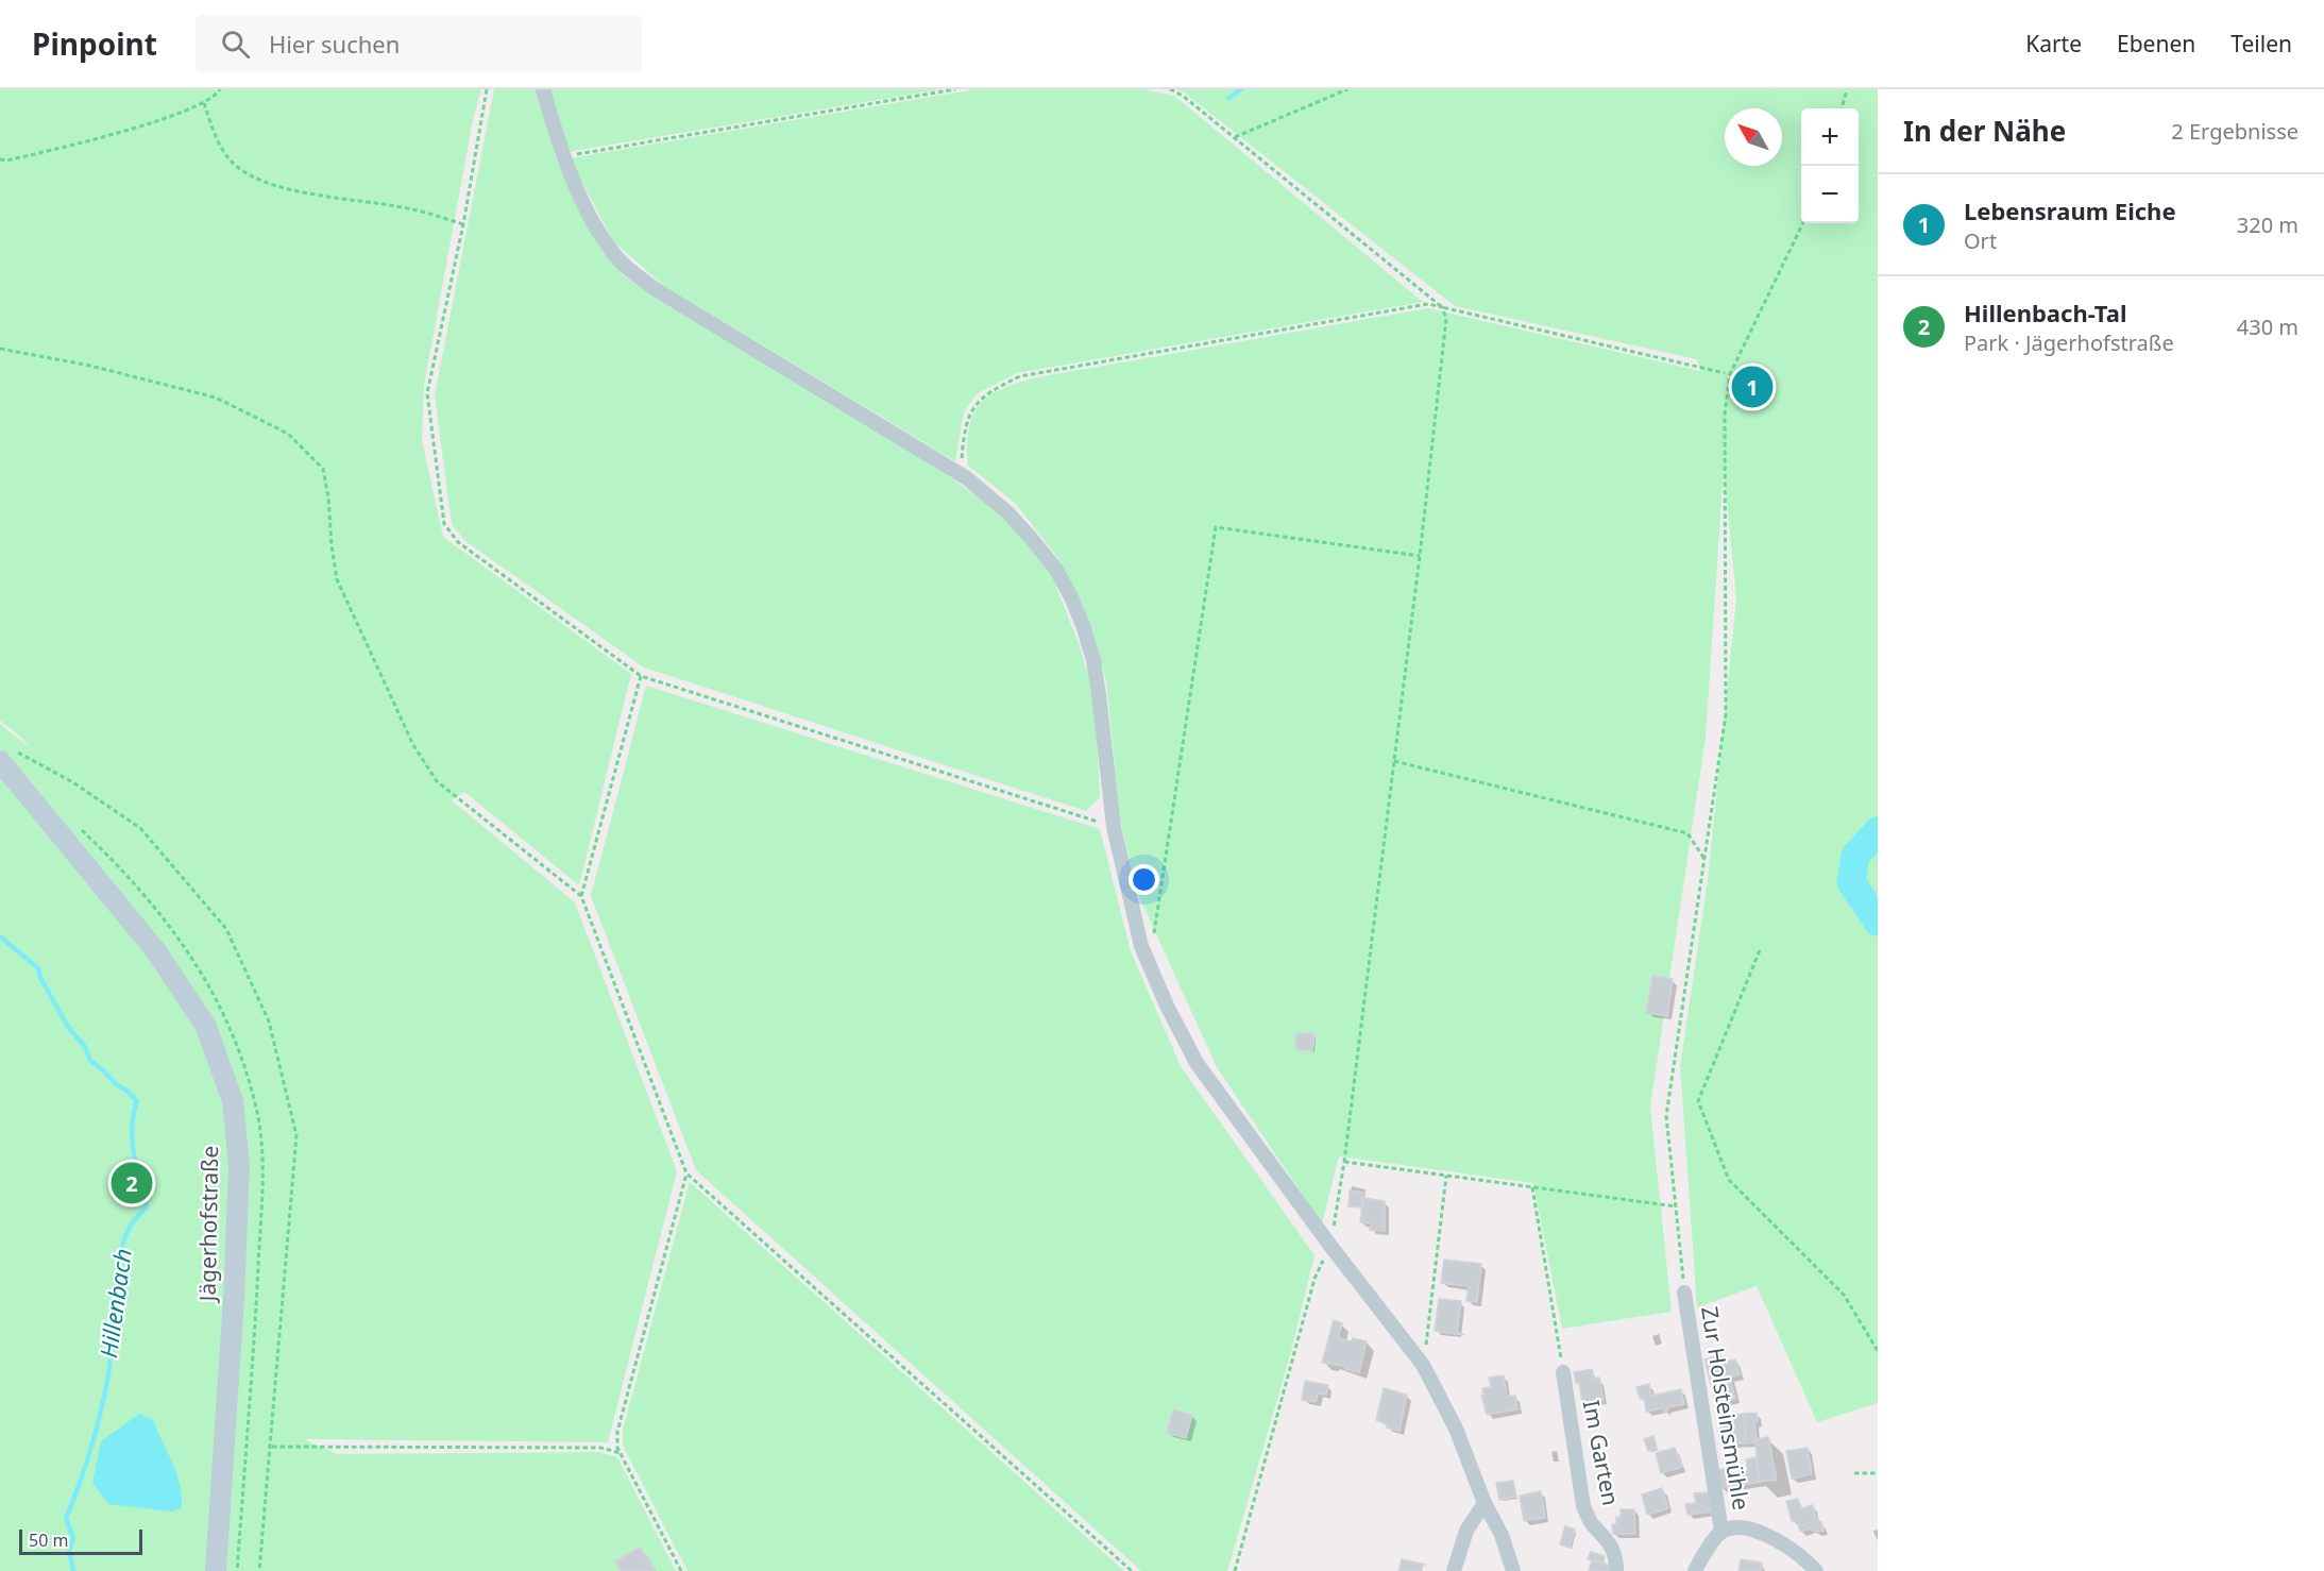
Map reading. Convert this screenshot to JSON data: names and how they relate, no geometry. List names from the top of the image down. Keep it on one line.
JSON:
{"streets":{"main road":["Jägerhofstraße"],"street":["Zur Holsteinsmühle","Im Garten"]},"water":["Hillenbach"],"scale_bar":"50 m","north":"top left","page":{"header":"Pinpoint","search":"Hier suchen","nav":["Karte","Ebenen","Teilen"],"heading":["In der Nähe","2 Ergebnisse"],"map_buttons":["+","−"],"list":[{"mark":"1","name":"Lebensraum Eiche","note":"Ort","value":"320 m"},{"mark":"2","name":"Hillenbach-Tal","note":"Park · Jägerhofstraße","value":"430 m"}],"pins":["1","2"],"scale":"50 m"}}
